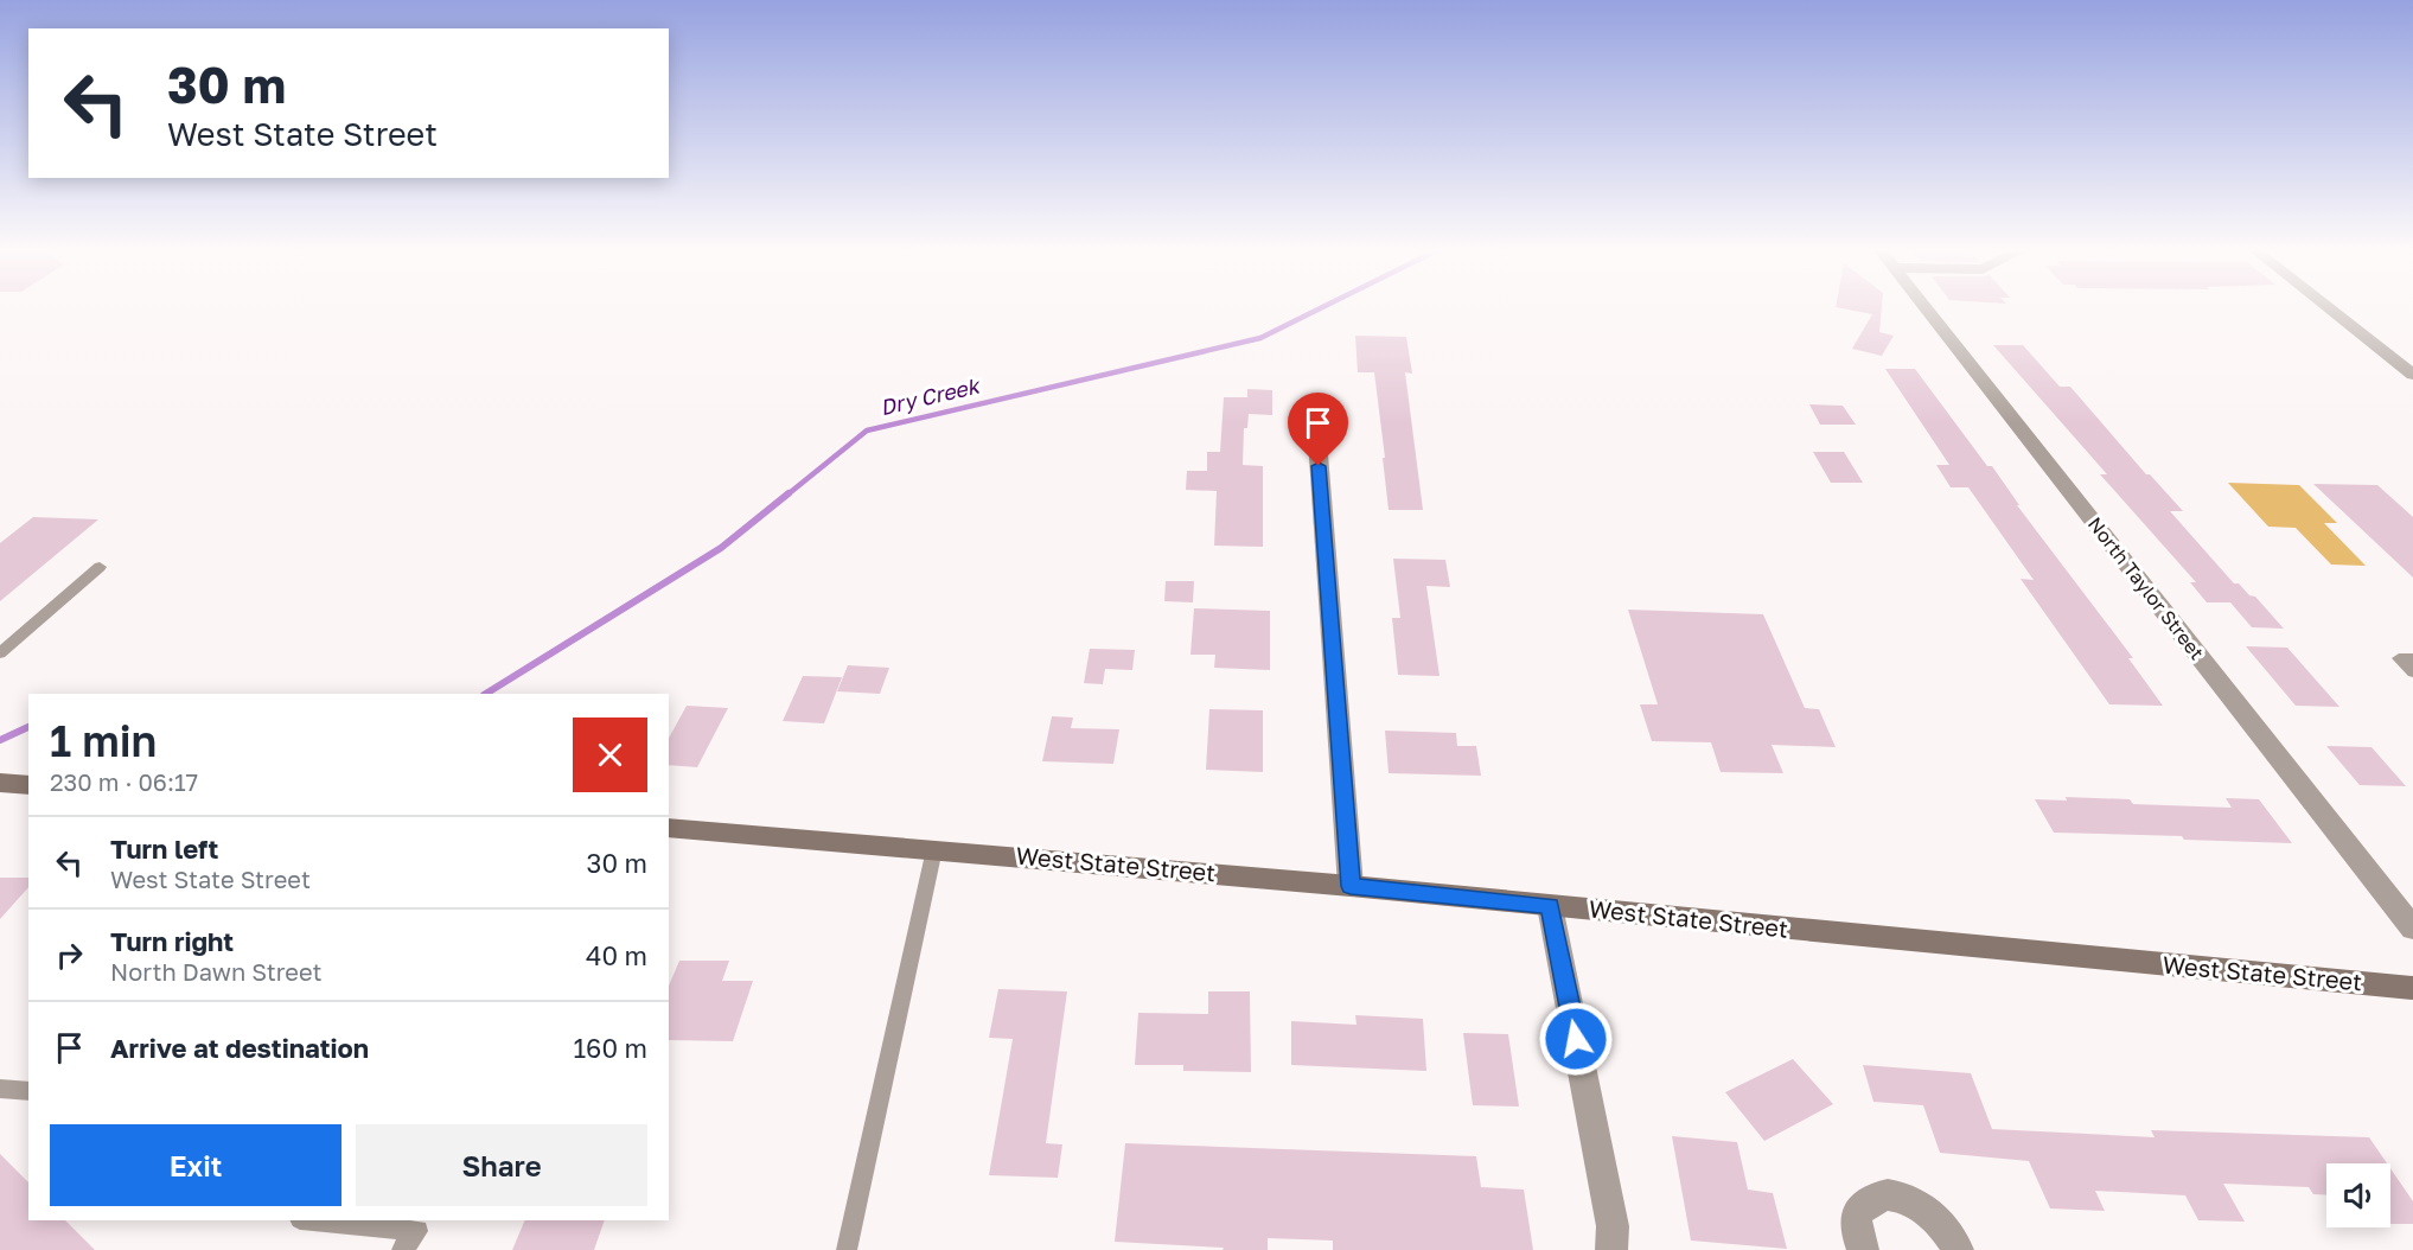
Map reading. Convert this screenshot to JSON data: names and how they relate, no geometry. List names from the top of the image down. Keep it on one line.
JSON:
{"streets":{"main road":["West State Street"],"street":["North Taylor Street"]},"water":["Dry Creek"],"page":{"turn":["30 m","West State Street"],"heading":["1 min","230 m · 06:17"],"list":[{"name":"Turn left","note":"West State Street","value":"30 m"},{"name":"Turn right","note":"North Dawn Street","value":"40 m"},{"name":"Arrive at destination","value":"160 m"}],"buttons":["Exit","Share"]}}
